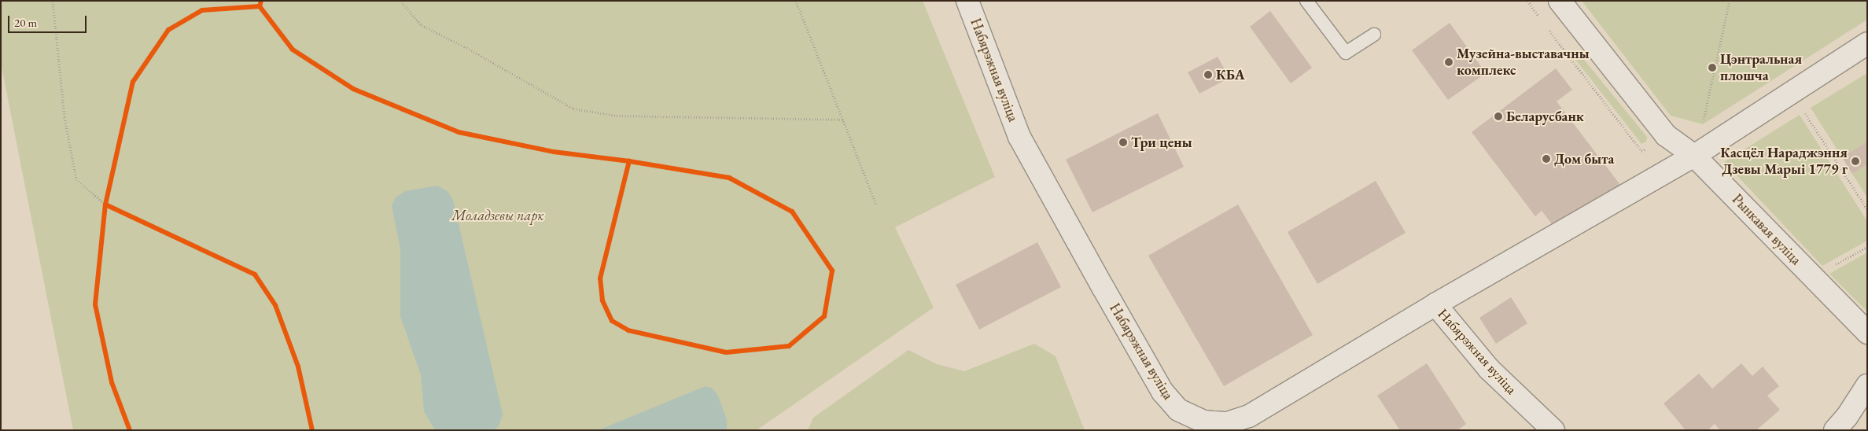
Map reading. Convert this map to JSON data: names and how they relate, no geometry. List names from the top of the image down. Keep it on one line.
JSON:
{"streets":{"street":["Набярэжная вуліца","Рынкавая вуліца"]},"parks":["Моладзевы парк"],"places":["Музейна-выставачны комплекс","Цэнтральная плошча","КБА","Беларусбанк","Три цены","Дом быта","Касцёл Нараджэння Дзевы Марыі 1779 г"],"scale_bar":"20 m"}
